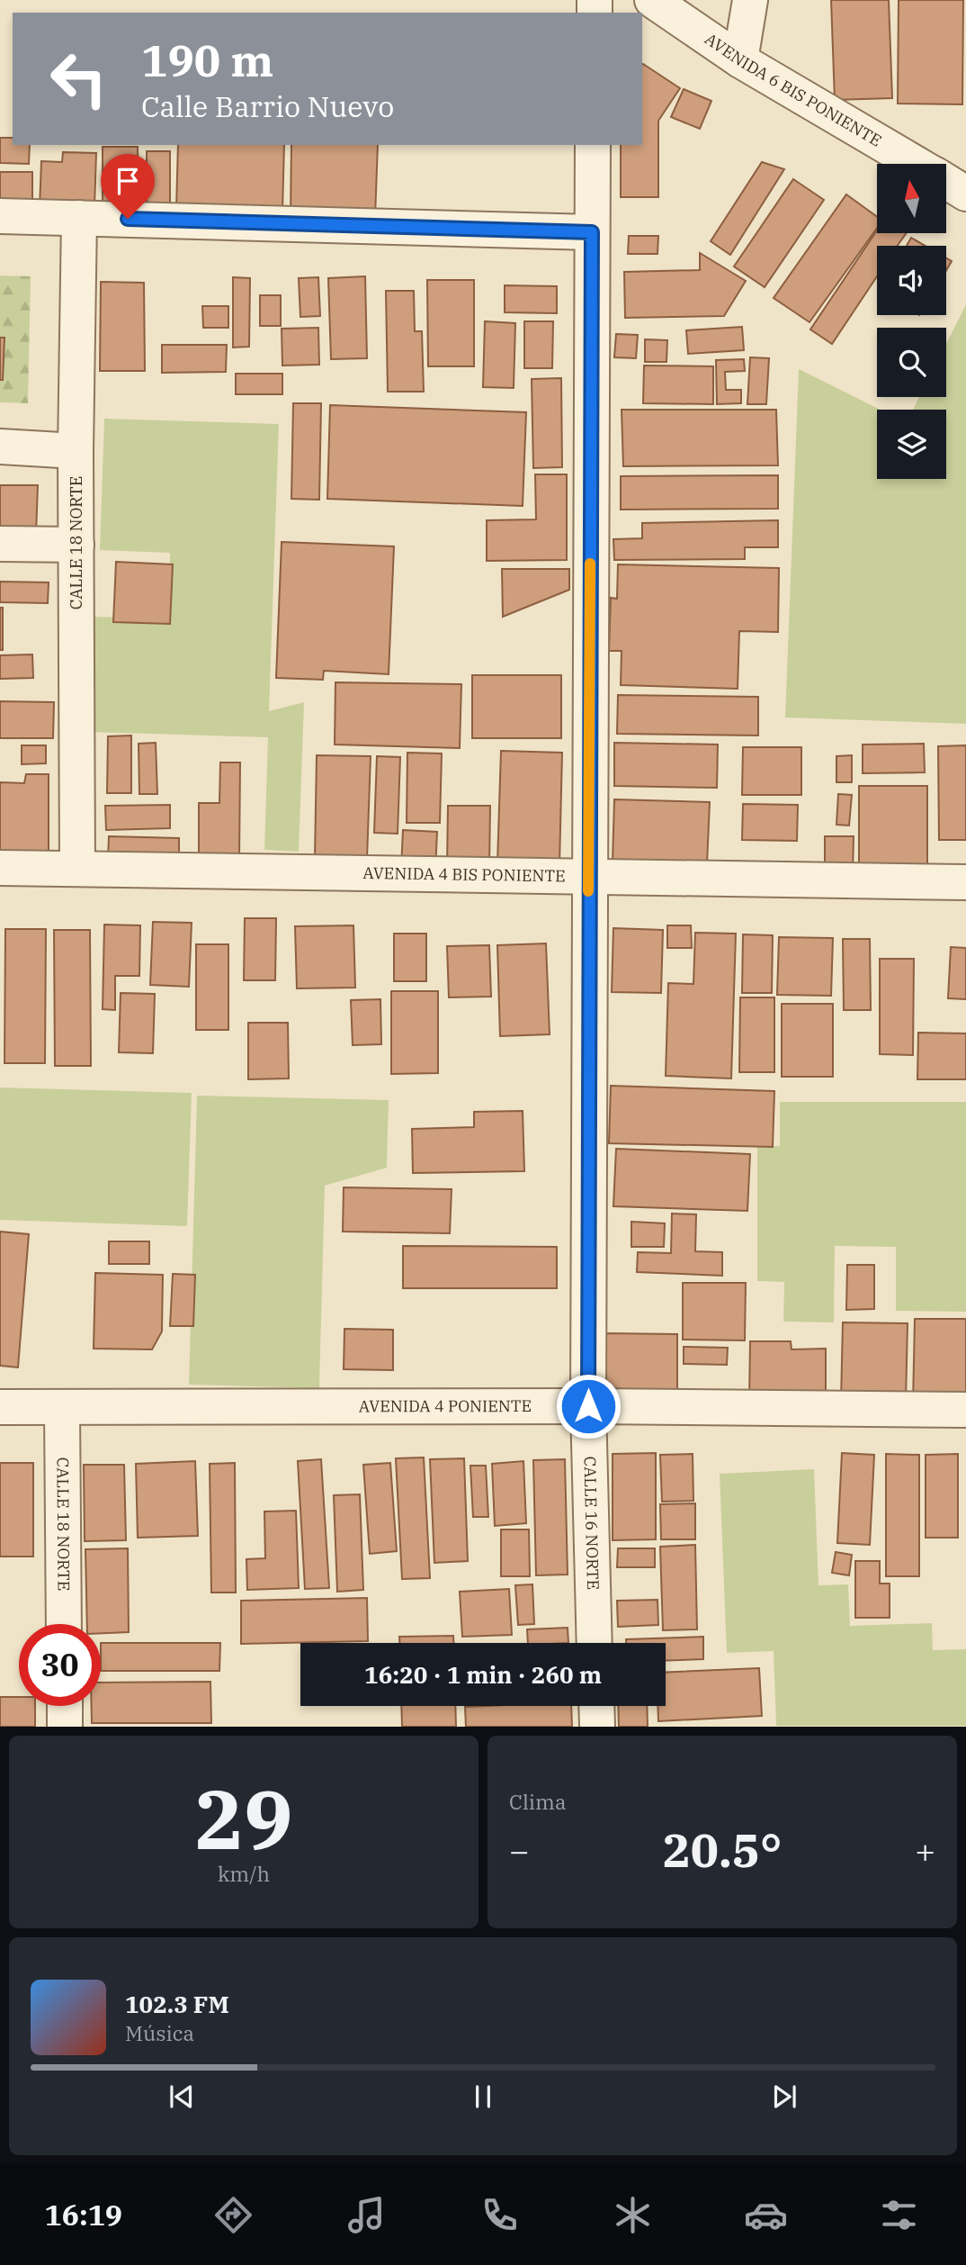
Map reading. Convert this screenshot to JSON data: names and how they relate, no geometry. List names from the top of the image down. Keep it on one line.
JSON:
{"streets":{"street":["AVENIDA 6 BIS PONIENTE","CALLE 18 NORTE","AVENIDA 4 BIS PONIENTE","AVENIDA 4 PONIENTE","CALLE 16 NORTE"]},"crossings":[["CALLE 18 NORTE","AVENIDA 4 BIS PONIENTE"],["CALLE 18 NORTE","AVENIDA 4 PONIENTE"],["AVENIDA 4 BIS PONIENTE","CALLE 16 NORTE"],["AVENIDA 4 PONIENTE","CALLE 16 NORTE"]],"north":"top","page":{"turn":["190 m","Calle Barrio Nuevo"],"limit":"30","trip":"16:20 · 1 min · 260 m","tile":[["29","km/h"],"Clima"],"heat":["−","20.5°","+"],"song":["102.3 FM","Música"],"tabs":"16:19"}}
